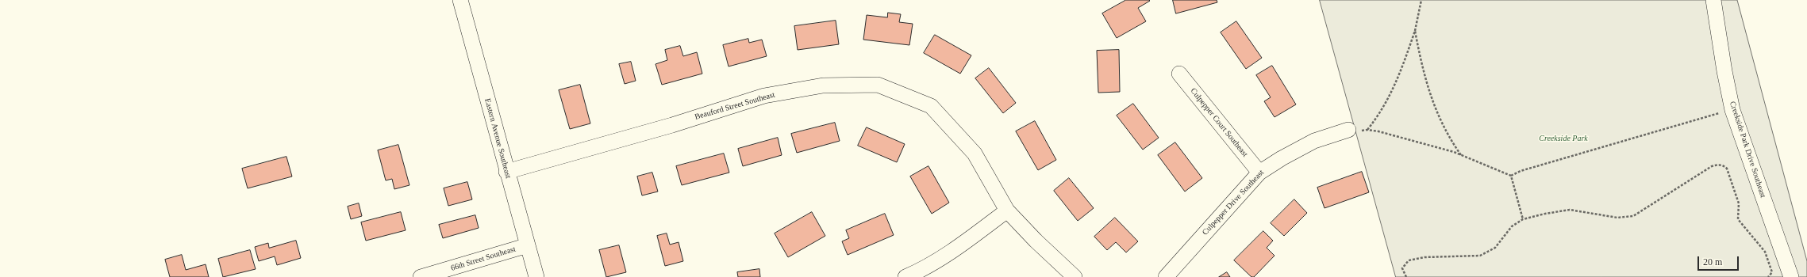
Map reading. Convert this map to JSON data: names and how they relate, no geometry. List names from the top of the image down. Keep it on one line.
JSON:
{"streets":{"street":["Beauford Street Southeast","Culpepper Court Southeast","Eastern Avenue Southeast","Creekside Park Drive Southeast","Culpepper Drive Southeast","66th Street Southeast"]},"crossings":[["Beauford Street Southeast","Eastern Avenue Southeast"],["Culpepper Court Southeast","Culpepper Drive Southeast"],["Eastern Avenue Southeast","66th Street Southeast"]],"parks":["Creekside Park"],"scale_bar":"20 m"}
